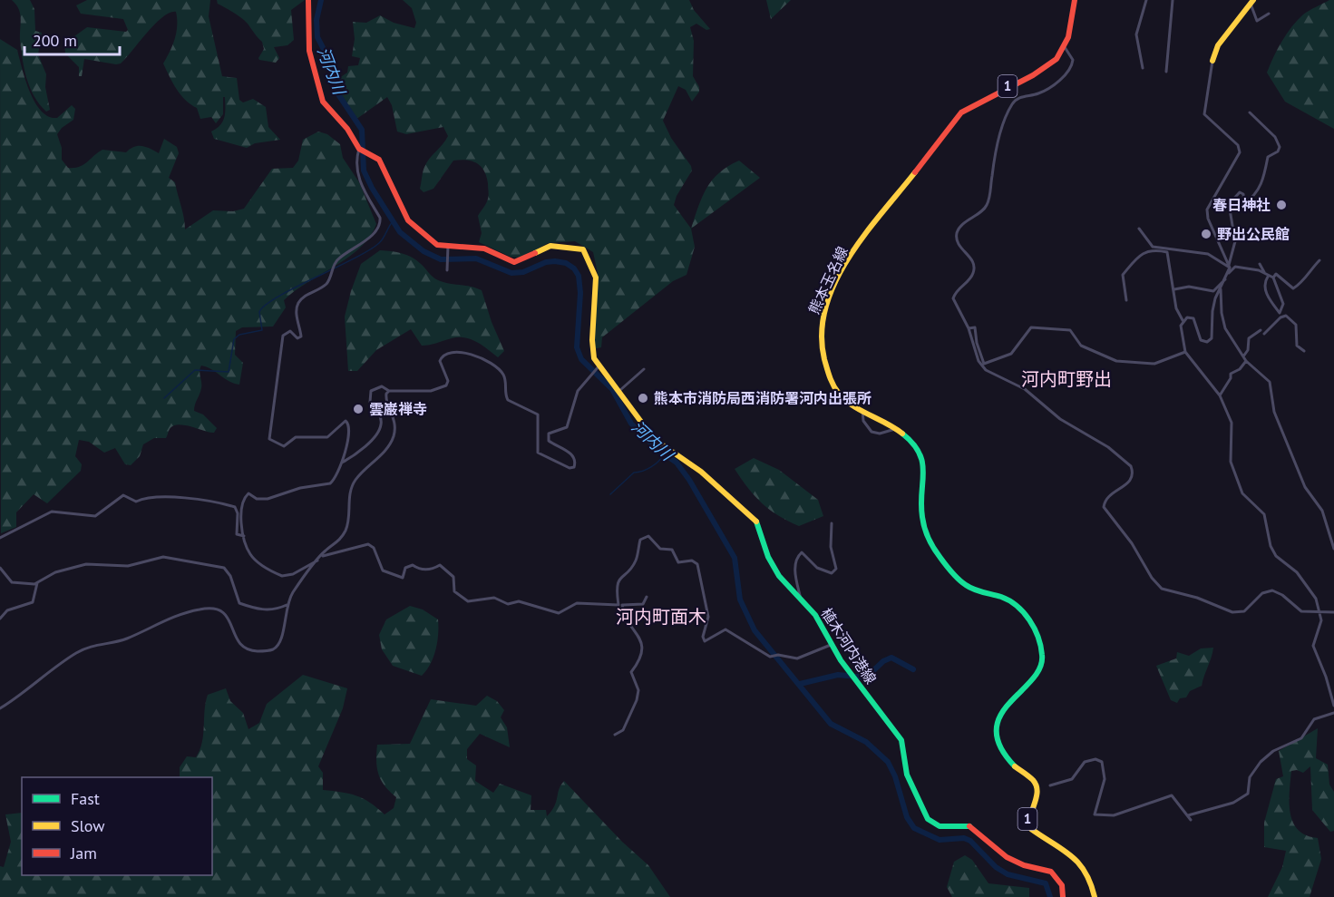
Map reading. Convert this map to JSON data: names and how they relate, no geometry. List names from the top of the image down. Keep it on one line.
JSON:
{"streets":{"main road":["1","熊本玉名線","植木河内港線"]},"districts":["河内町野出","河内町面木"],"water":["河内川"],"places":["春日神社","野出公民館","熊本市消防局西消防署河内出張所","雲巌禅寺"],"legend":["Fast","Slow","Jam"],"scale_bar":"200 m"}
